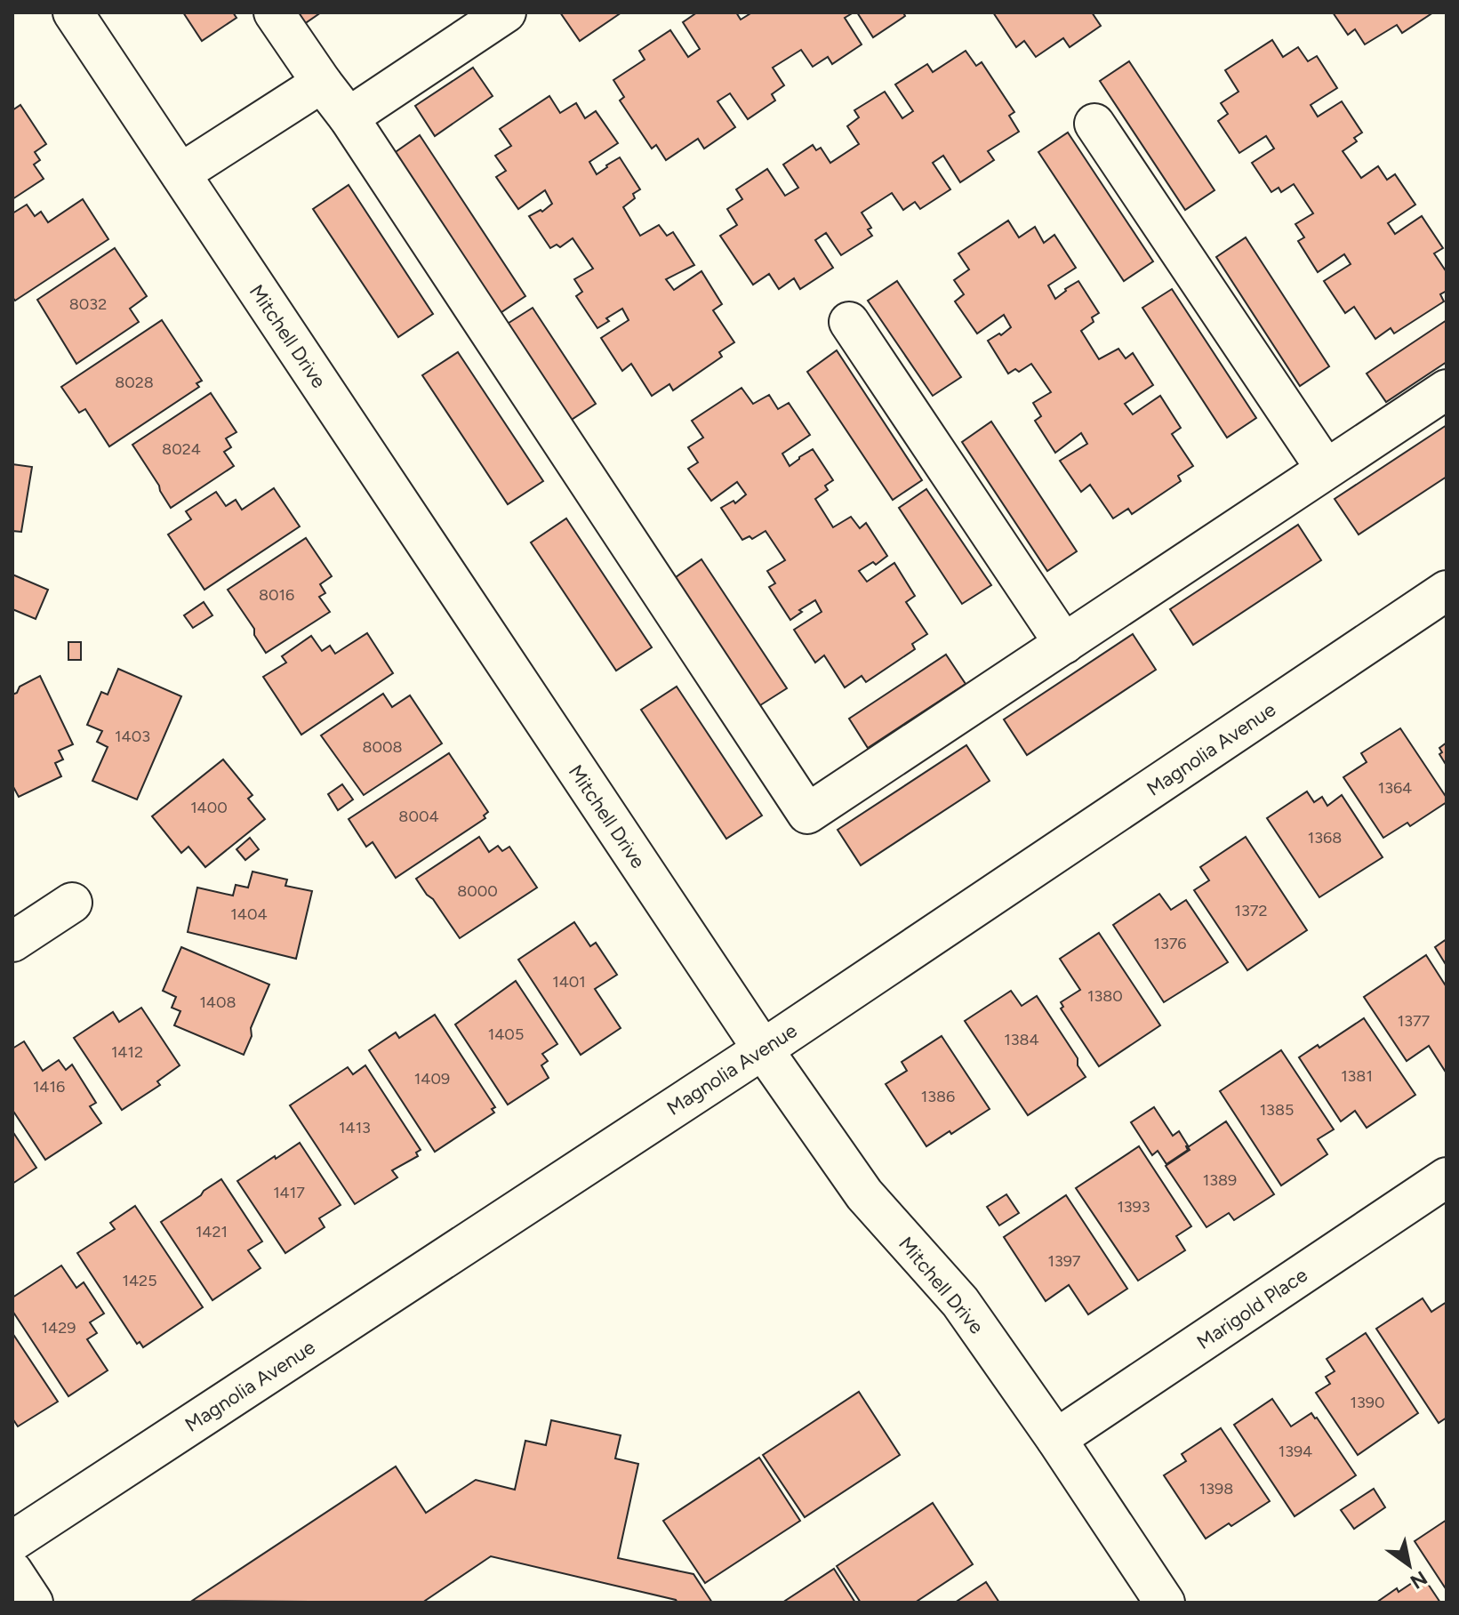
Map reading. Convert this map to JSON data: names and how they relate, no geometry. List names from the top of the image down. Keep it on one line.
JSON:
{"streets":{"street":["Mitchell Drive","Magnolia Avenue","Marigold Place"]},"crossings":[["Mitchell Drive","Magnolia Avenue"],["Mitchell Drive","Marigold Place"]],"house_numbers":["8032","8028","8024","8016","1403","8008","1364","1400","8004","1368","8000","1372","1404","1376","1401","1380","1408","1377","1405","1384","1412","1381","1409","1416","1386","1385","1413","1389","1417","1393","1421","1397","1425","1429","1390","1394","1398"],"north":"bottom right"}
